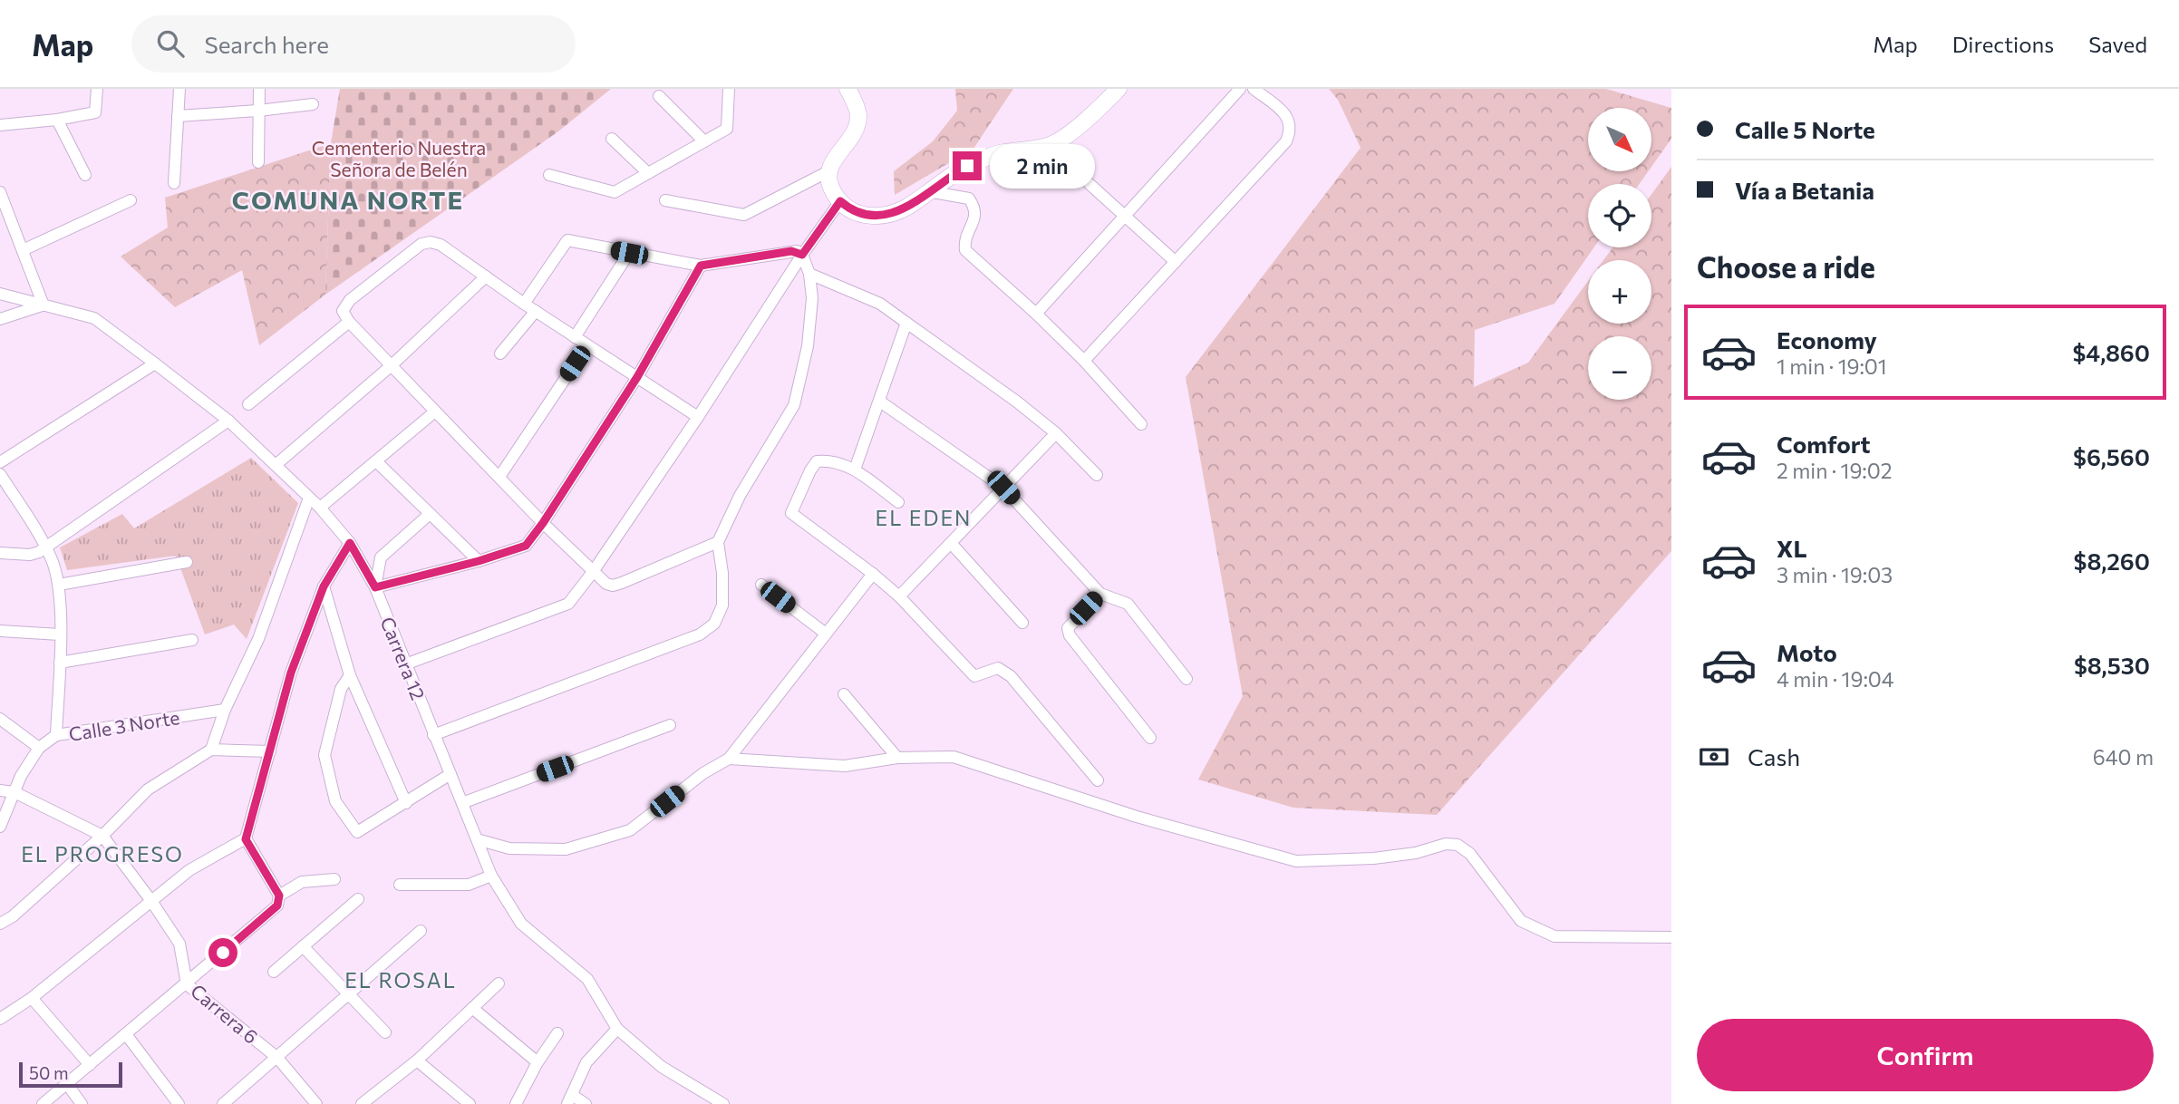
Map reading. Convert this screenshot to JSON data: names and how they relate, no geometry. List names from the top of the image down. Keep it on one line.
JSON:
{"streets":{"street":["Carrera 12","Calle 3 Norte","Carrera 6"]},"crossings":[["Calle 3 Norte","Carrera 6"]],"districts":["COMUNA NORTE","EL EDEN","EL PROGRESO","EL ROSAL"],"parks":["Cementerio Nuestra Señora de Belén"],"scale_bar":"50 m","north":"bottom right","page":{"header":"Map","search":"Search here","nav":["Map","Directions","Saved"],"banner":["Calle 5 Norte","Vía a Betania"],"map_buttons":["+","−"],"bubble":"2 min","heading":"Choose a ride","list":[{"name":"Economy","note":"1 min · 19:01","value":"$4,860"},{"name":"Comfort","note":"2 min · 19:02","value":"$6,560"},{"name":"XL","note":"3 min · 19:03","value":"$8,260"},{"name":"Moto","note":"4 min · 19:04","value":"$8,530"}],"pay":["Cash","640 m"],"buttons":"Confirm","scale":"50 m"}}
